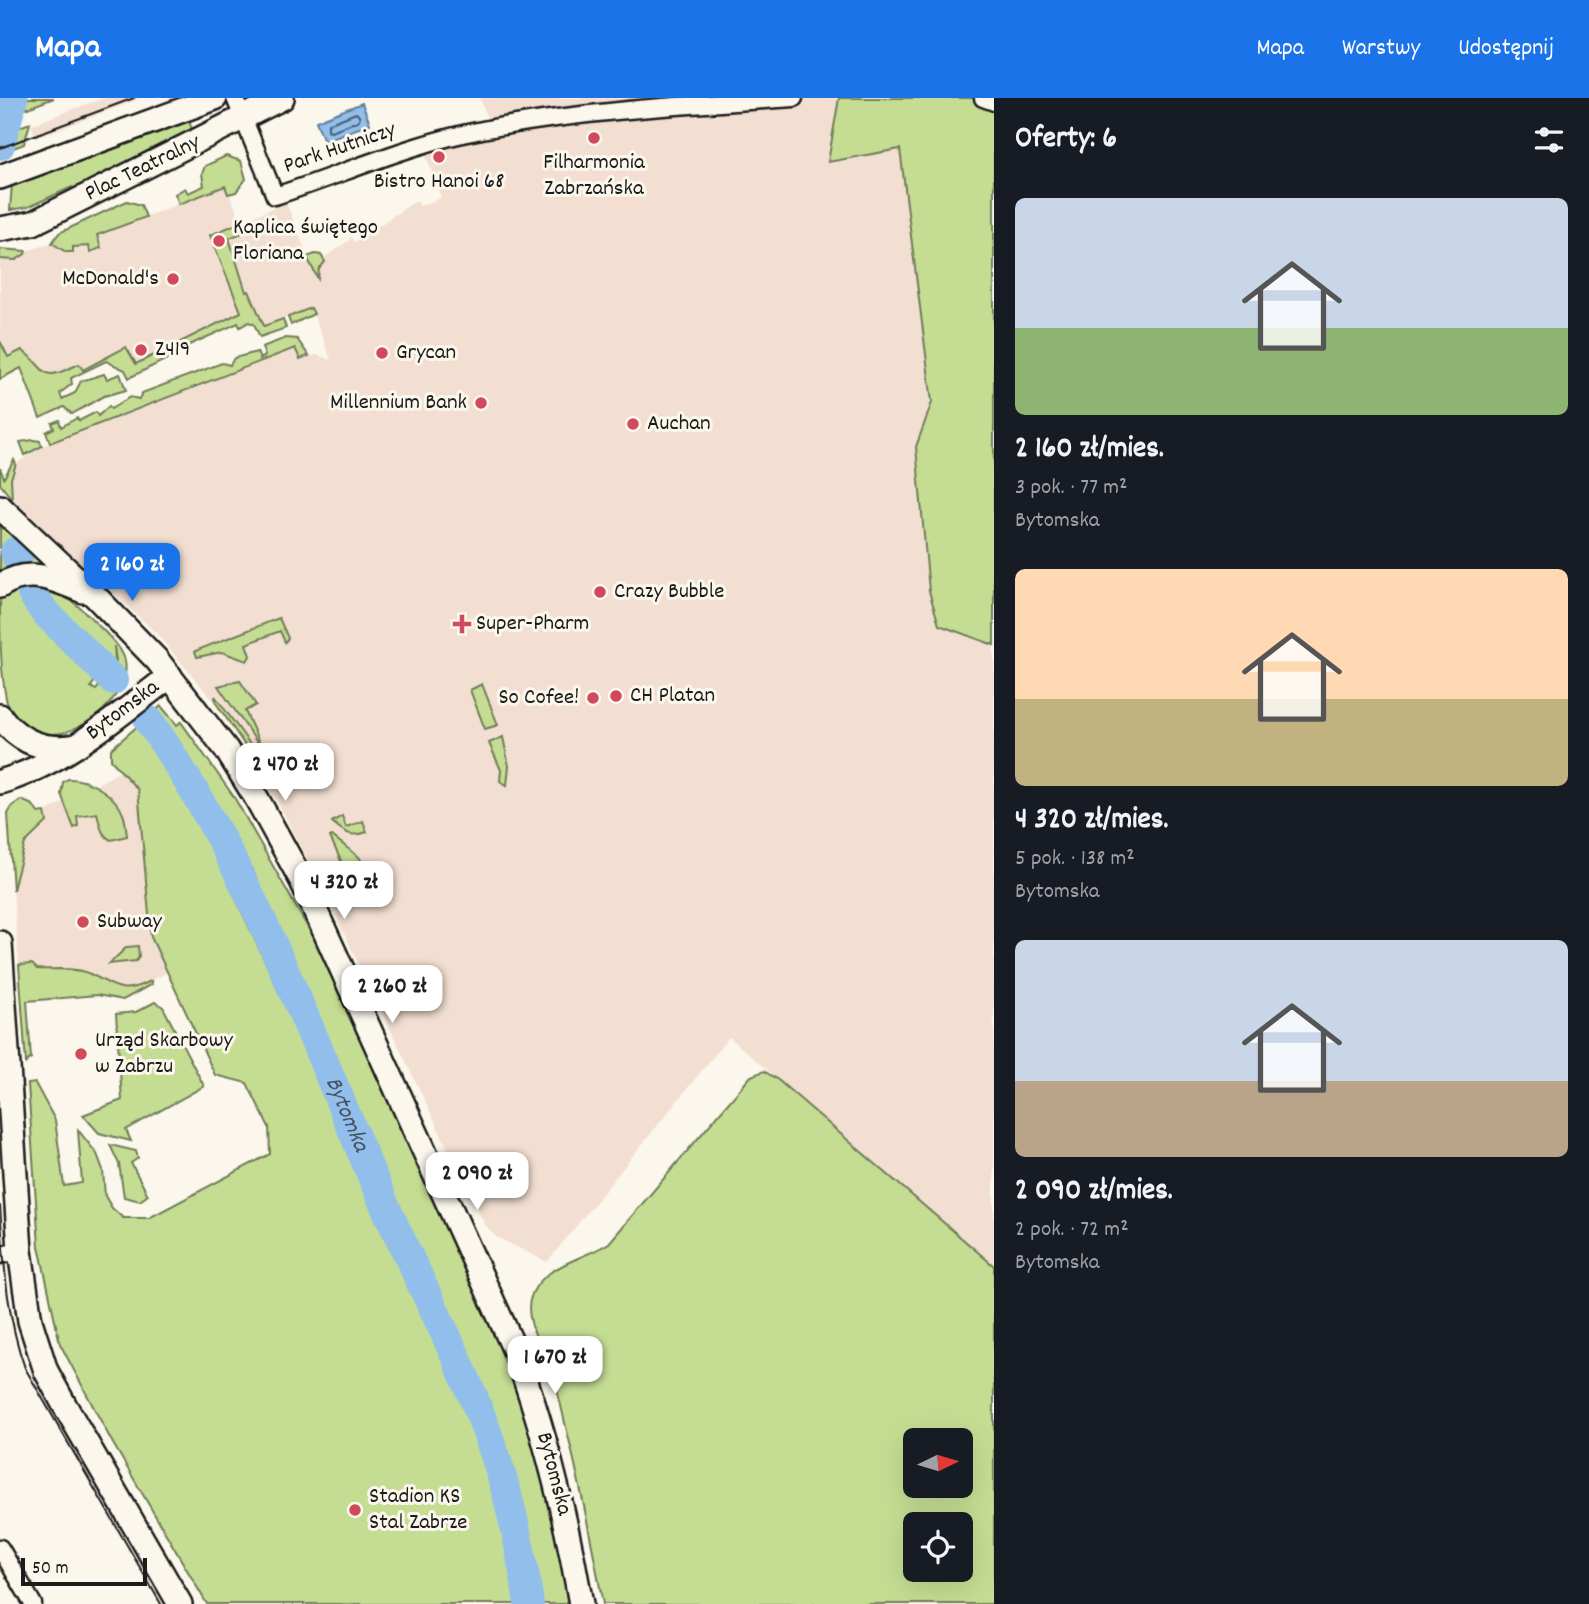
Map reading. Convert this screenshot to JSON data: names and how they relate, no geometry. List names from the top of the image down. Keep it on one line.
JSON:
{"streets":{"street":["Park Hutniczy","Plac Teatralny","Bytomska"]},"crossings":[["Park Hutniczy","Plac Teatralny"]],"water":["Bytomka"],"places":{"other":["Filharmonia Zabrzańska","Bistro Hanoi 68","Kaplica świętego Floriana","McDonald's","Z419","Grycan","Millennium Bank","Auchan","Crazy Bubble","CH Platan","So Cofee!","Subway","Urząd Skarbowy w Zabrzu","Stadion KS Stal Zabrze"],"health":["Super-Pharm"]},"scale_bar":"50 m","north":"right","page":{"header":"Mapa","nav":["Mapa","Warstwy","Udostępnij"],"heading":"Oferty: 6","list":[{"name":"2 160 zł/mies.","note":"3 pok. · 77 m² · Bytomska"},{"name":"4 320 zł/mies.","note":"5 pok. · 138 m² · Bytomska"},{"name":"2 090 zł/mies.","note":"2 pok. · 72 m² · Bytomska"}],"price":["2 160 zł","2 470 zł","4 320 zł","2 260 zł","2 090 zł","1 670 zł"],"scale":"50 m"}}
